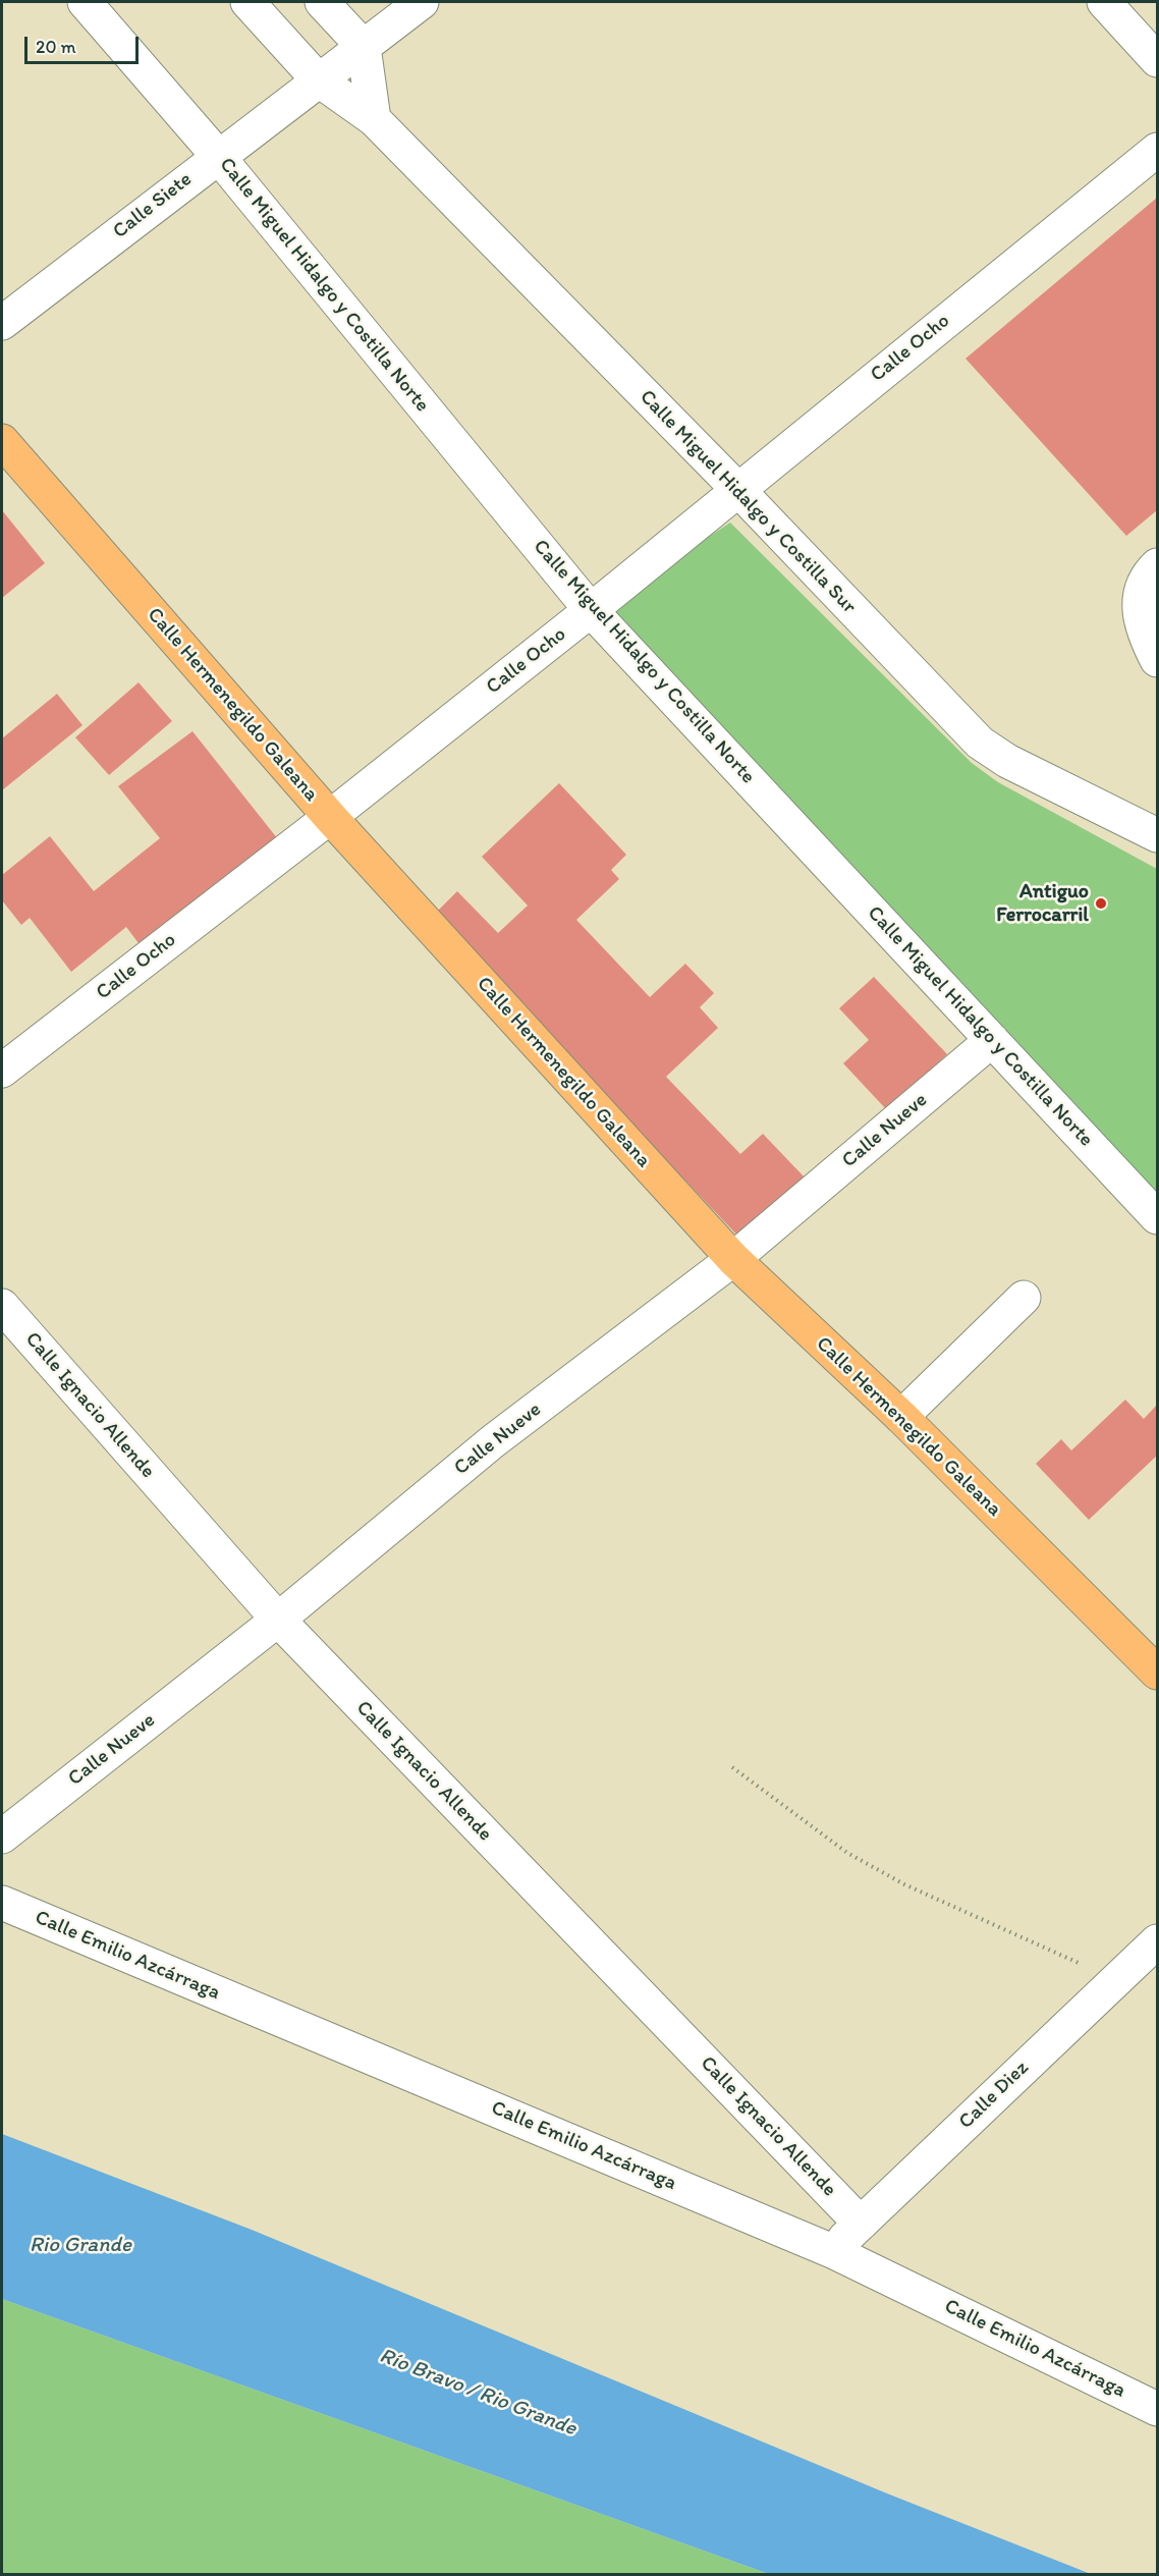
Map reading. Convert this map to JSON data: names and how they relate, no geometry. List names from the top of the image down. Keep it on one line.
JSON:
{"streets":{"main road":["Calle Hermenegildo Galeana"],"street":["Calle Siete","Calle Miguel Hidalgo y Costilla Norte","Calle Ocho","Calle Miguel Hidalgo y Costilla Sur","Calle Nueve","Calle Ignacio Allende","Calle Emilio Azcárraga","Calle Diez"]},"crossings":[["Calle Siete","Calle Miguel Hidalgo y Costilla Norte"],["Calle Siete","Calle Miguel Hidalgo y Costilla Sur"],["Calle Miguel Hidalgo y Costilla Norte","Calle Ocho"],["Calle Miguel Hidalgo y Costilla Norte","Calle Nueve"],["Calle Ocho","Calle Miguel Hidalgo y Costilla Sur"],["Calle Ocho","Calle Hermenegildo Galeana"],["Calle Hermenegildo Galeana","Calle Nueve"],["Calle Nueve","Calle Ignacio Allende"],["Calle Ignacio Allende","Calle Diez"],["Calle Emilio Azcárraga","Calle Diez"]],"water":["Rio Grande","Río Bravo / Rio Grande"],"places":["Antiguo Ferrocarril"],"scale_bar":"20 m"}
